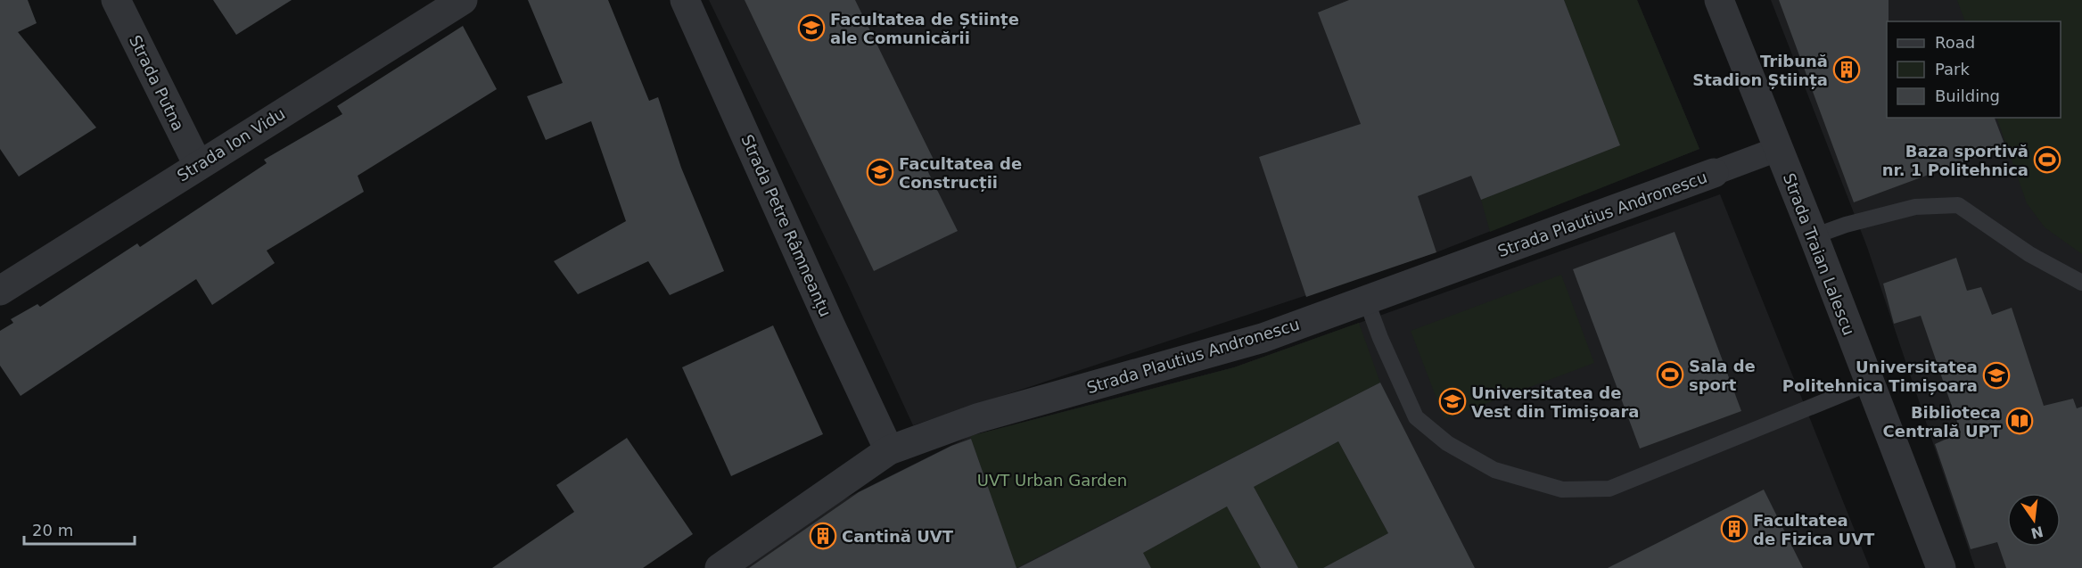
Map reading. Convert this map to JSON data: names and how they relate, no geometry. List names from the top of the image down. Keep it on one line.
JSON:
{"streets":{"street":["Strada Putna","Strada Ion Vidu","Strada Plautius Andronescu","Strada Petre Râmneanțu","Strada Traian Lalescu"]},"crossings":[["Strada Putna","Strada Ion Vidu"],["Strada Plautius Andronescu","Strada Petre Râmneanțu"],["Strada Plautius Andronescu","Strada Traian Lalescu"]],"parks":["UVT Urban Garden"],"places":{"school or university":["Facultatea de Științe ale Comunicării","Facultatea de Construcții","Universitatea Politehnica Timișoara","Universitatea de Vest din Timișoara"],"building":["Tribună Stadion Știința","Facultatea de Fizica UVT","Cantină UVT"],"sports":["Baza sportivă nr. 1 Politehnica","Sala de sport"],"library":["Biblioteca Centrală UPT"]},"legend":["Road","Park","Building"],"scale_bar":"20 m","north":"bottom"}
